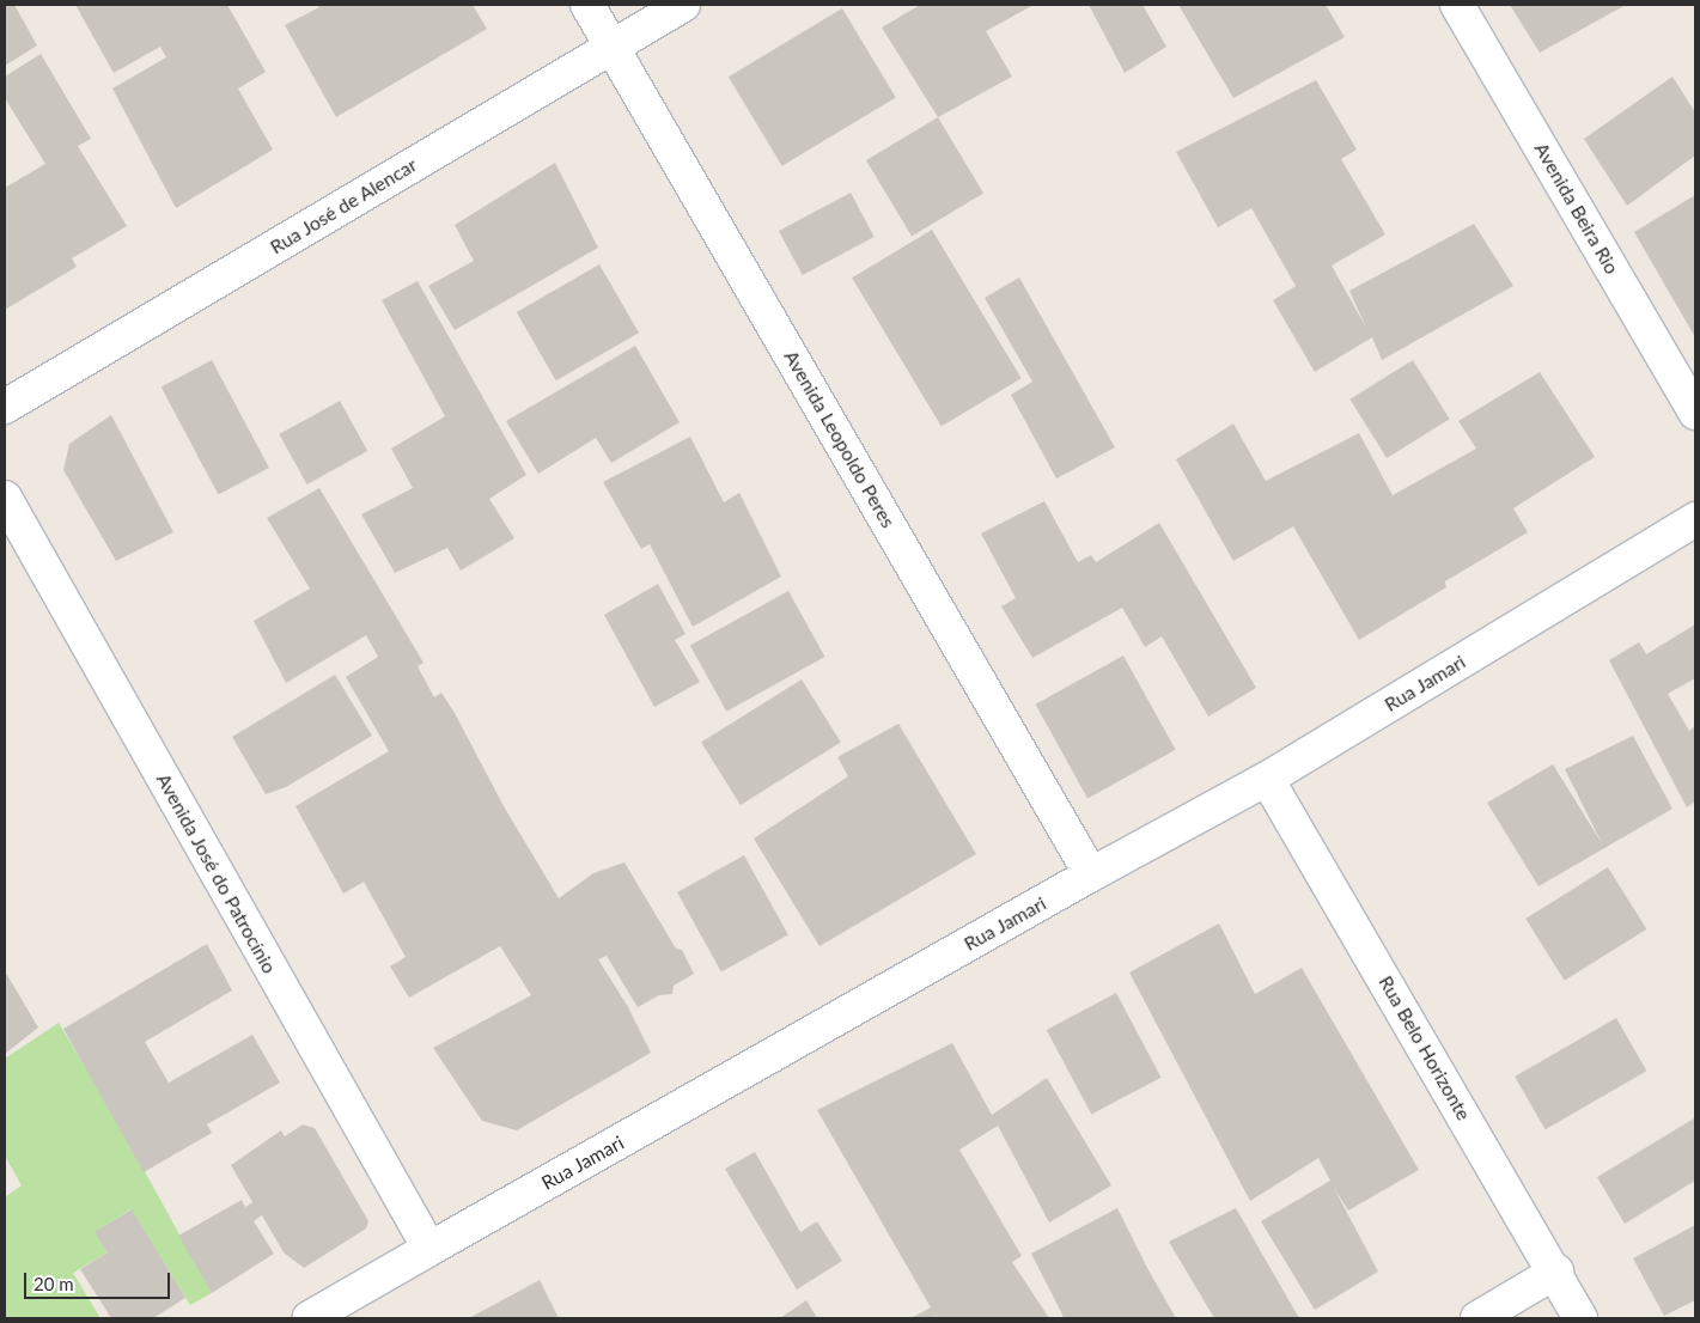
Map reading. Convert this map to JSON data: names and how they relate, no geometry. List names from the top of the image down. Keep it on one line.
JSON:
{"streets":{"street":["Rua José de Alencar","Avenida Beira Rio","Avenida Leopoldo Peres","Rua Jamari","Avenida José do Patrocínio","Rua Belo Horizonte"]},"crossings":[["Rua José de Alencar","Avenida Leopoldo Peres"],["Avenida Leopoldo Peres","Rua Jamari"],["Rua Jamari","Avenida José do Patrocínio"],["Rua Jamari","Rua Belo Horizonte"]],"scale_bar":"20 m"}
